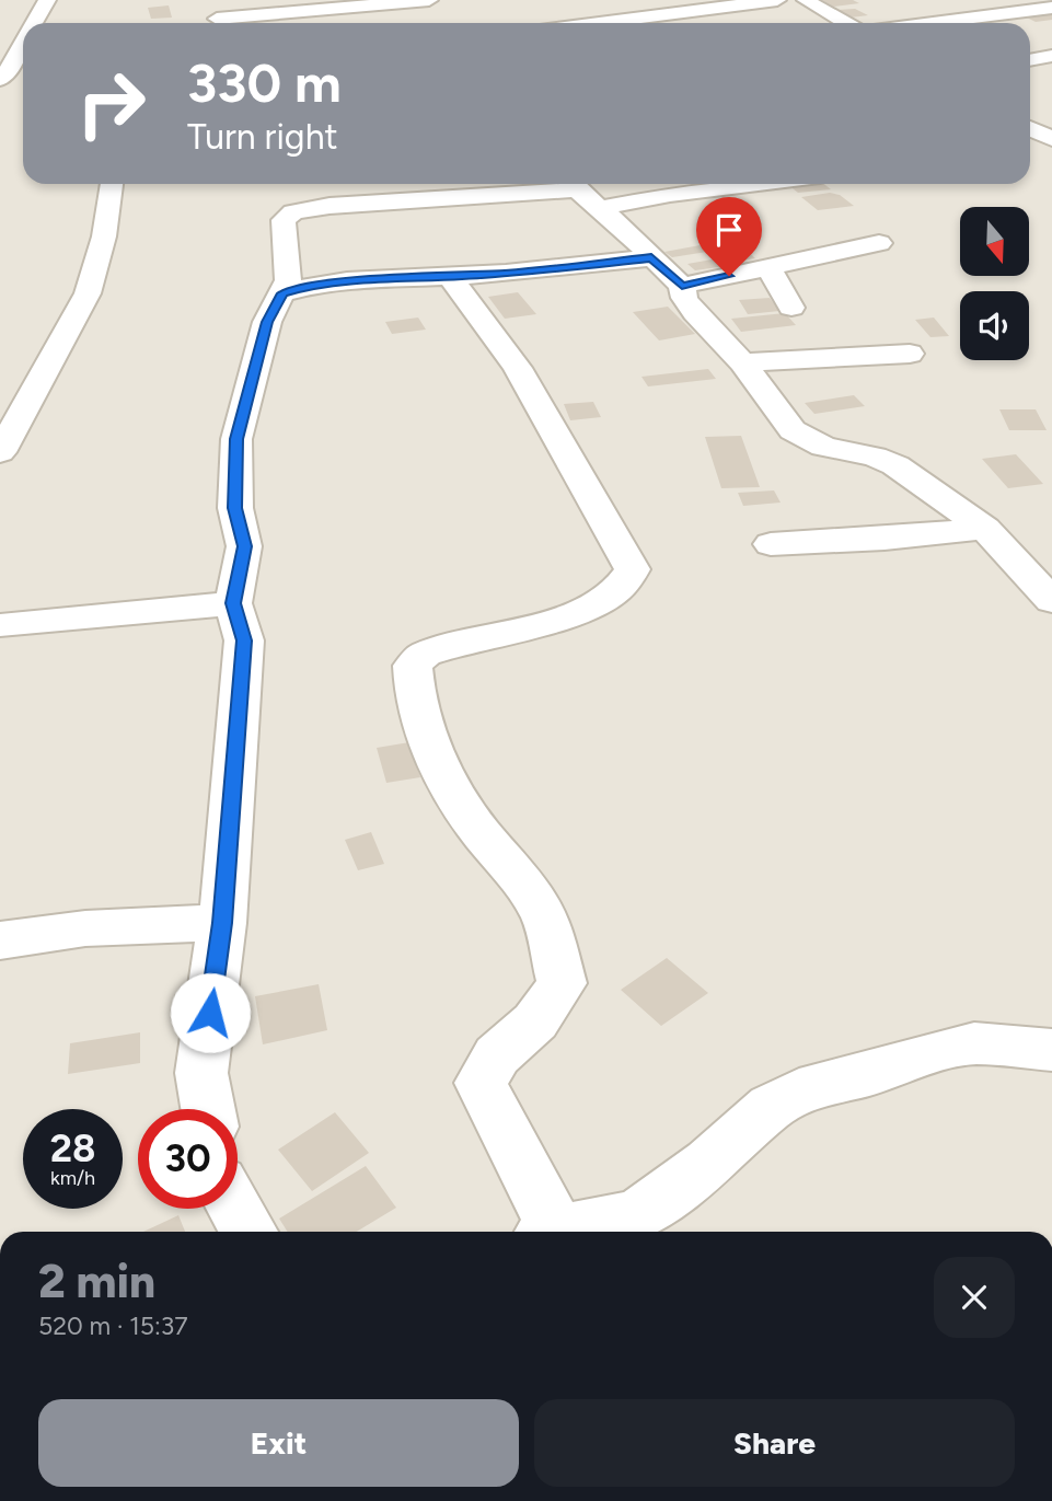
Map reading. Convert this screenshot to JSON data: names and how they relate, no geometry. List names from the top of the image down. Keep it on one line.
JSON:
{"north":"bottom","page":{"turn":["330 m","Turn right"],"speed":"28 km/h","limit":"30","heading":["2 min","520 m · 15:37"],"buttons":["Exit","Share"]}}
